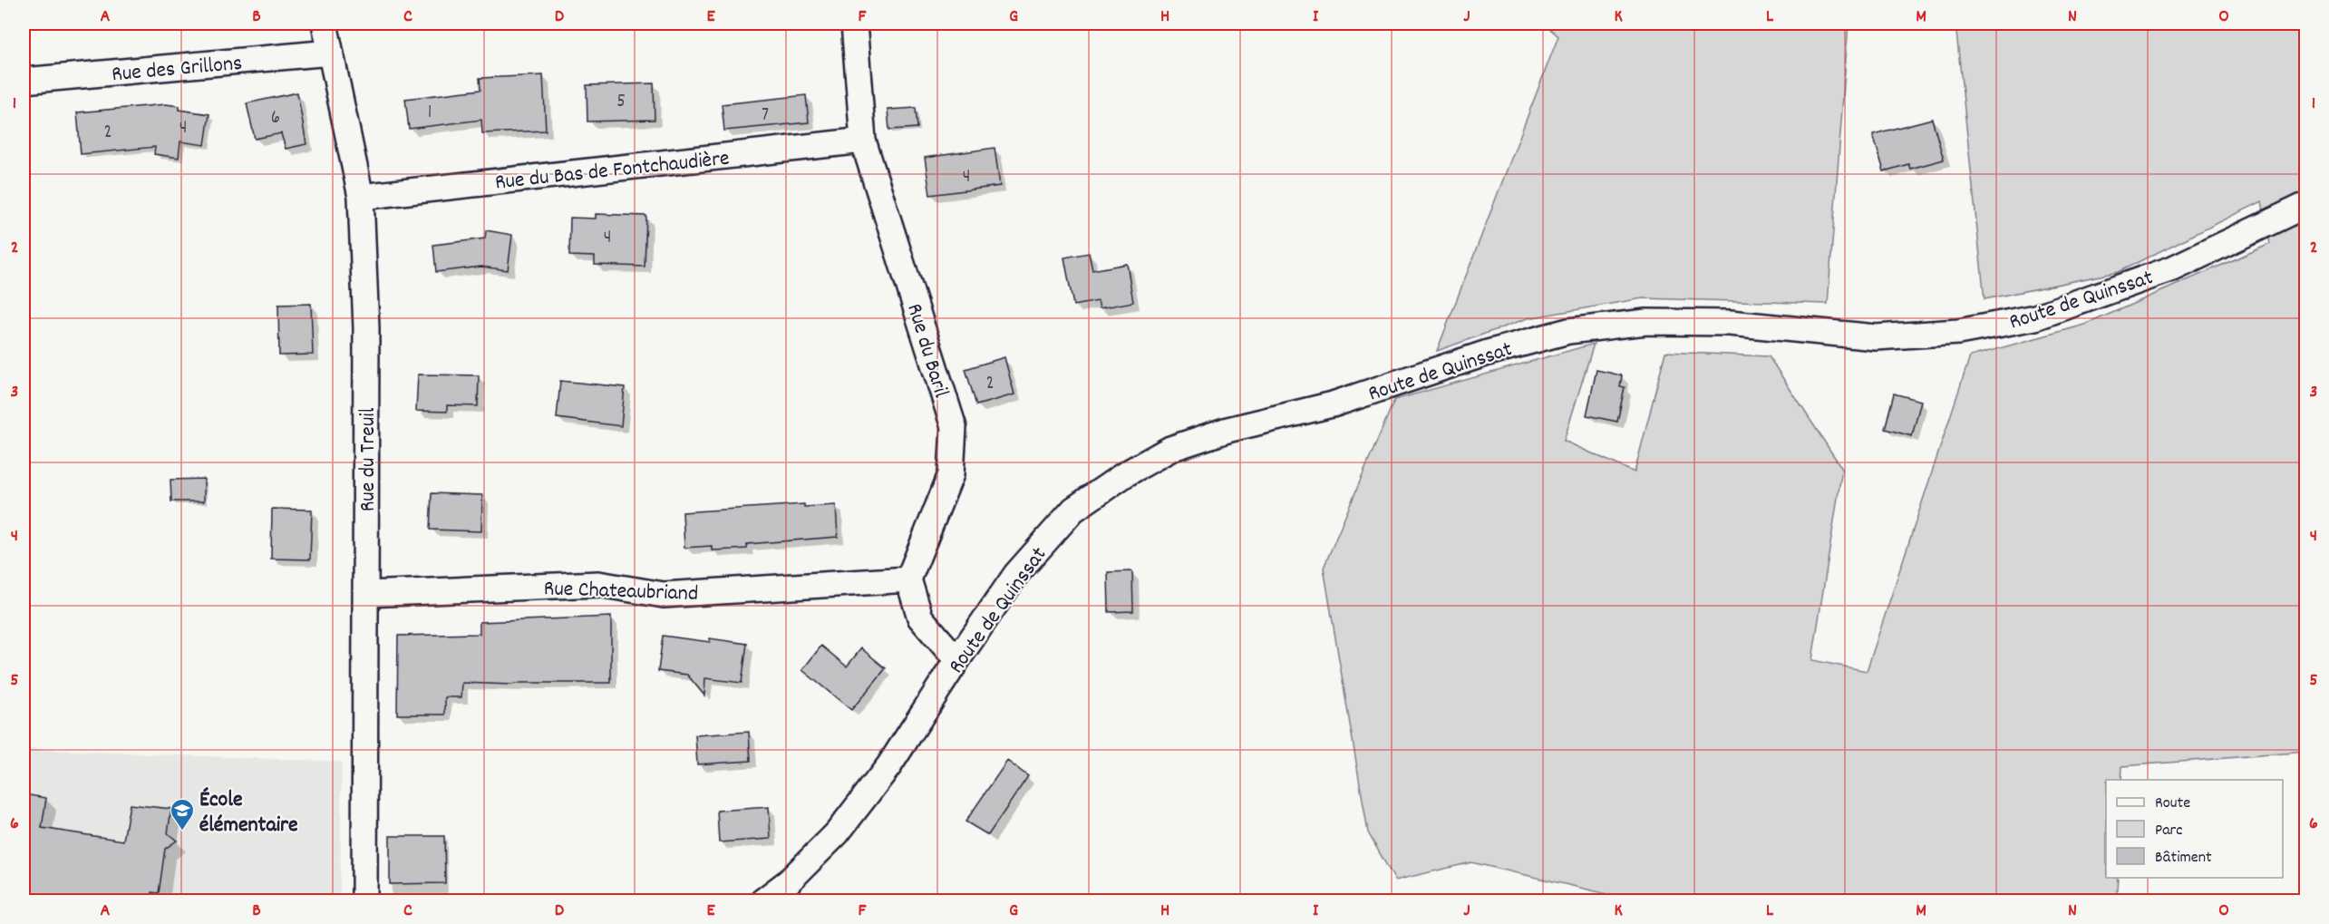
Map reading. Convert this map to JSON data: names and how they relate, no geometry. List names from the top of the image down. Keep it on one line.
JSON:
{"streets":{"street":["Rue des Grillons","Rue du Bas de Fontchaudière","Route de Quinssat","Rue du Baril","Rue du Treuil","Rue Chateaubriand"]},"crossings":[["Rue des Grillons","Rue du Treuil"],["Rue du Bas de Fontchaudière","Rue du Baril"],["Rue du Bas de Fontchaudière","Rue du Treuil"],["Rue du Baril","Rue Chateaubriand"],["Rue du Treuil","Rue Chateaubriand"]],"places":{"school or university":["École élémentaire"]},"house_numbers":["5","1","7","6","4","2","4","4","2"],"legend":["Route","Parc","Bâtiment"],"grid":{"columns":["A","B","C","D","E","F","G","H","I","J","K","L","M","N","O"],"rows":["1","2","3","4","5","6"]}}
